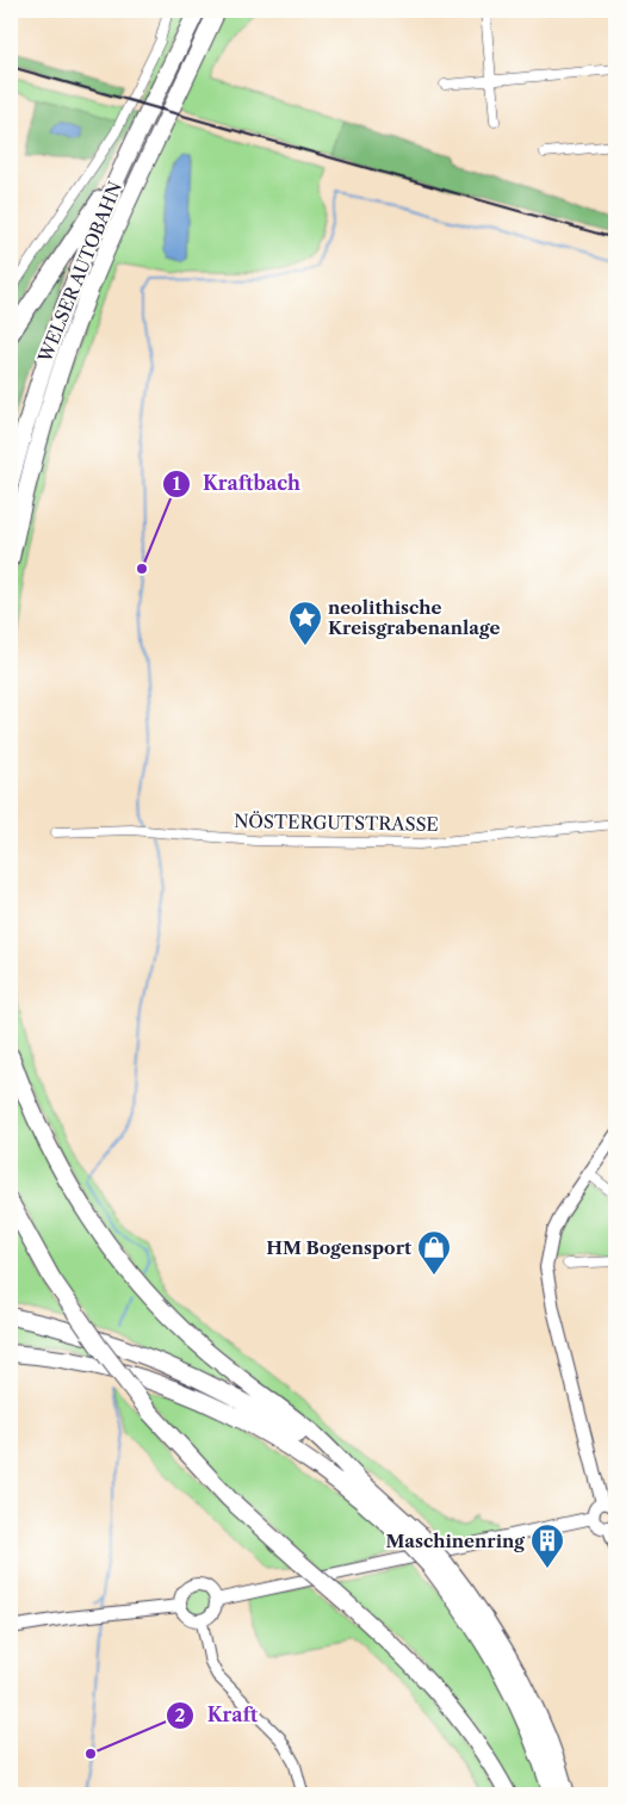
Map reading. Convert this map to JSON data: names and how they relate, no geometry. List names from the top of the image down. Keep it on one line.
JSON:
{"streets":{"highway":["WELSER AUTOBAHN"],"street":["NÖSTERGUTSTRASSE"]},"places":{"other":["Kraftbach","Kraft"],"place":["neolithische Kreisgrabenanlage"],"shop":["HM Bogensport"],"building":["Maschinenring"]}}
